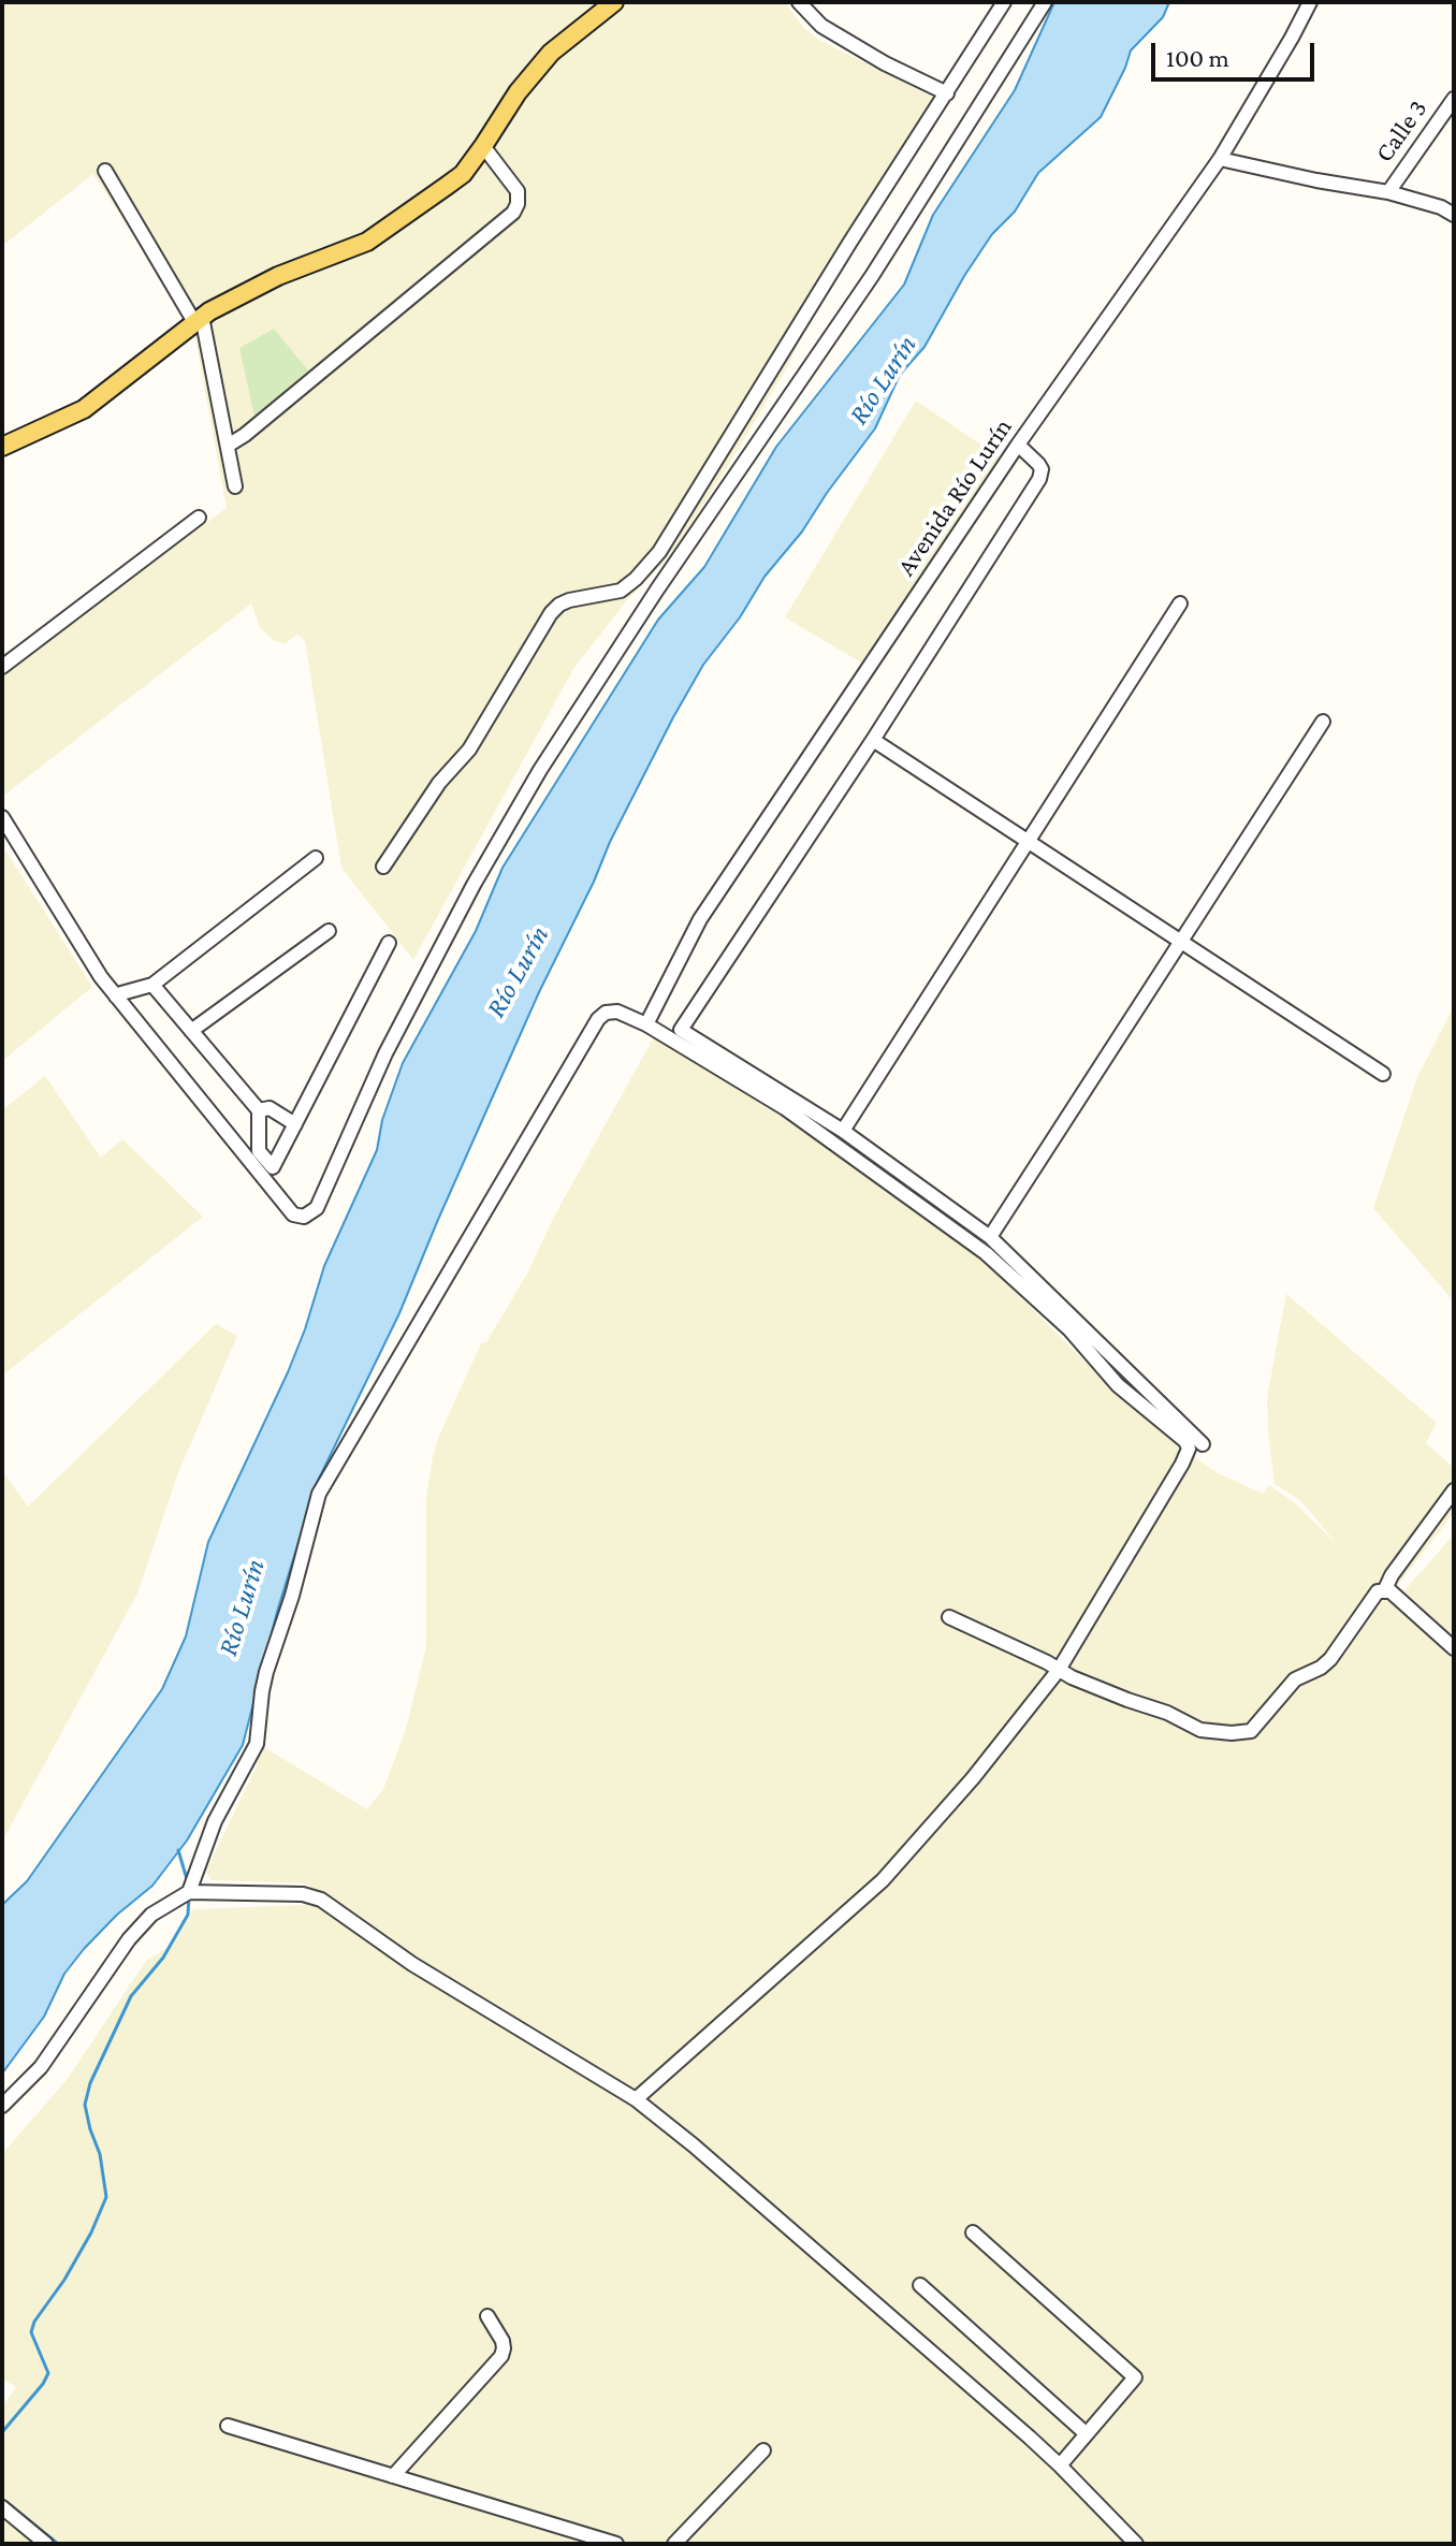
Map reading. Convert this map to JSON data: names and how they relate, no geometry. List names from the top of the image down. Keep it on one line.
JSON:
{"streets":{"street":["Calle 3","Avenida Río Lurín"]},"water":["Río Lurín"],"scale_bar":"100 m"}
